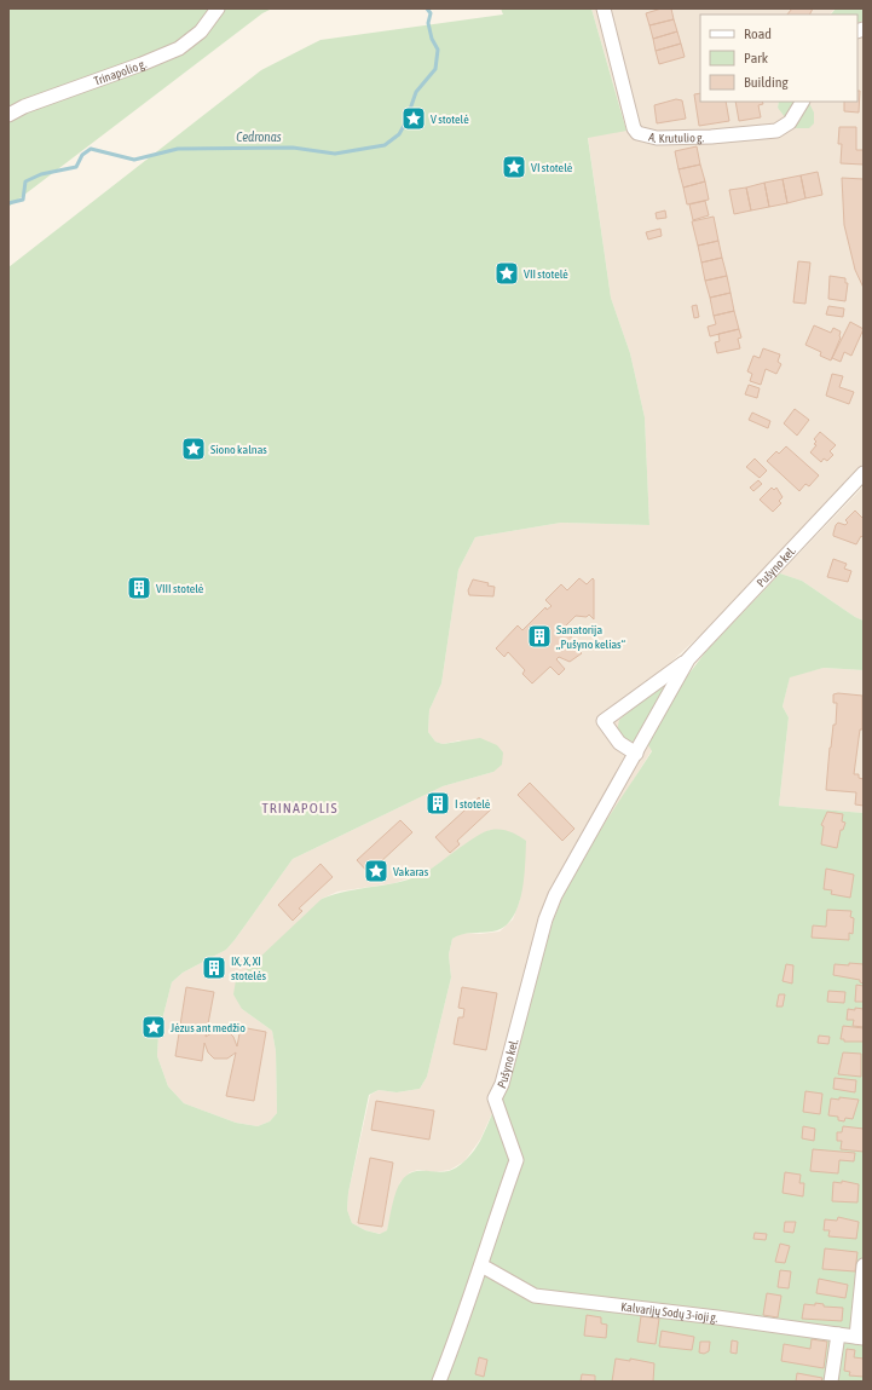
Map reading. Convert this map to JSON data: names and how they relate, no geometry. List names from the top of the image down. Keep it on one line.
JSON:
{"streets":{"street":["Trinapolio g.","A. Krutulio g.","Pušyno kel.","Kalvarijų Sodų 3-ioji g."]},"crossings":[["Pušyno kel.","Kalvarijų Sodų 3-ioji g."]],"districts":["TRINAPOLIS"],"water":["Cedronas"],"places":{"place":["V stotelė","VI stotelė","VII stotelė","Siono kalnas","Vakaras","Jėzus ant medžio"],"building":["VIII stotelė","Sanatorija „Pušyno kelias“","I stotelė","IX, X, XI stotelės"]},"legend":["Road","Park","Building"]}
